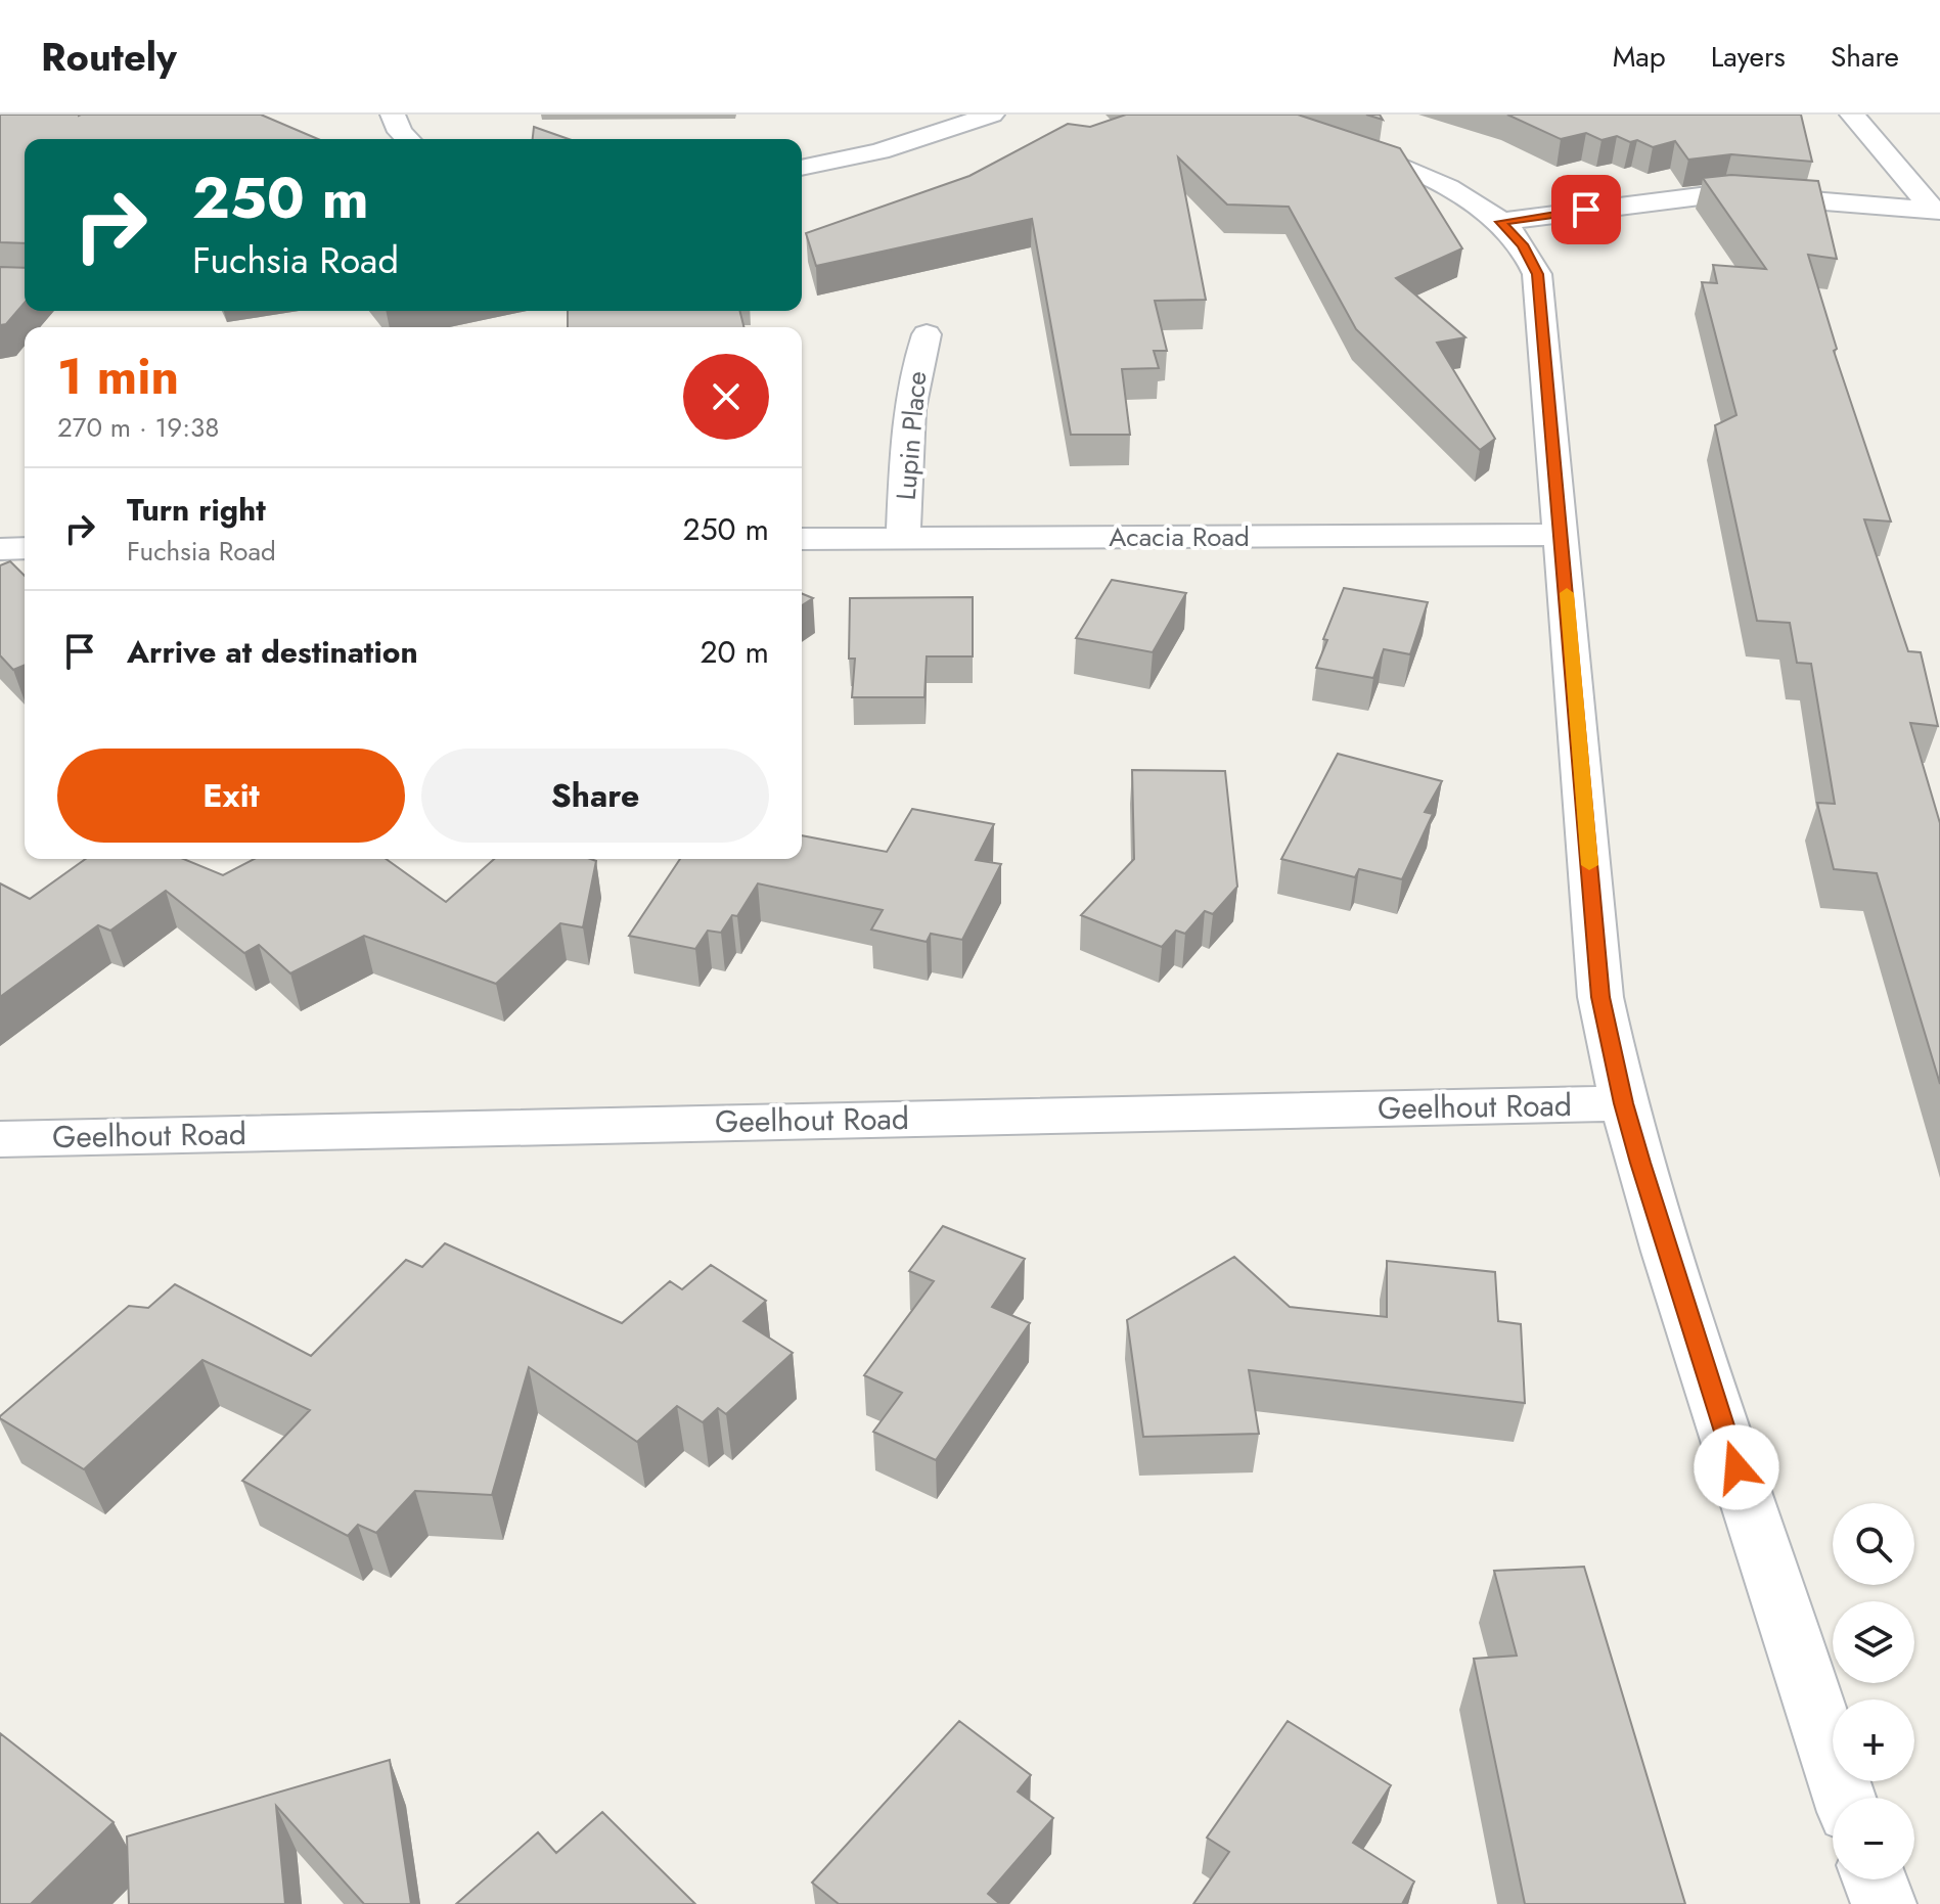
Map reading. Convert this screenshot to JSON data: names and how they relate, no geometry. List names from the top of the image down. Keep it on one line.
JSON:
{"streets":{"street":["Lupin Place","Acacia Road","Geelhout Road"]},"crossings":[["Lupin Place","Acacia Road"]],"page":{"header":"Routely","nav":["Map","Layers","Share"],"turn":["250 m","Fuchsia Road"],"heading":["1 min","270 m · 19:38"],"list":[{"name":"Turn right","note":"Fuchsia Road","value":"250 m"},{"name":"Arrive at destination","value":"20 m"}],"buttons":["Exit","Share"],"map_buttons":["+","−"]}}
